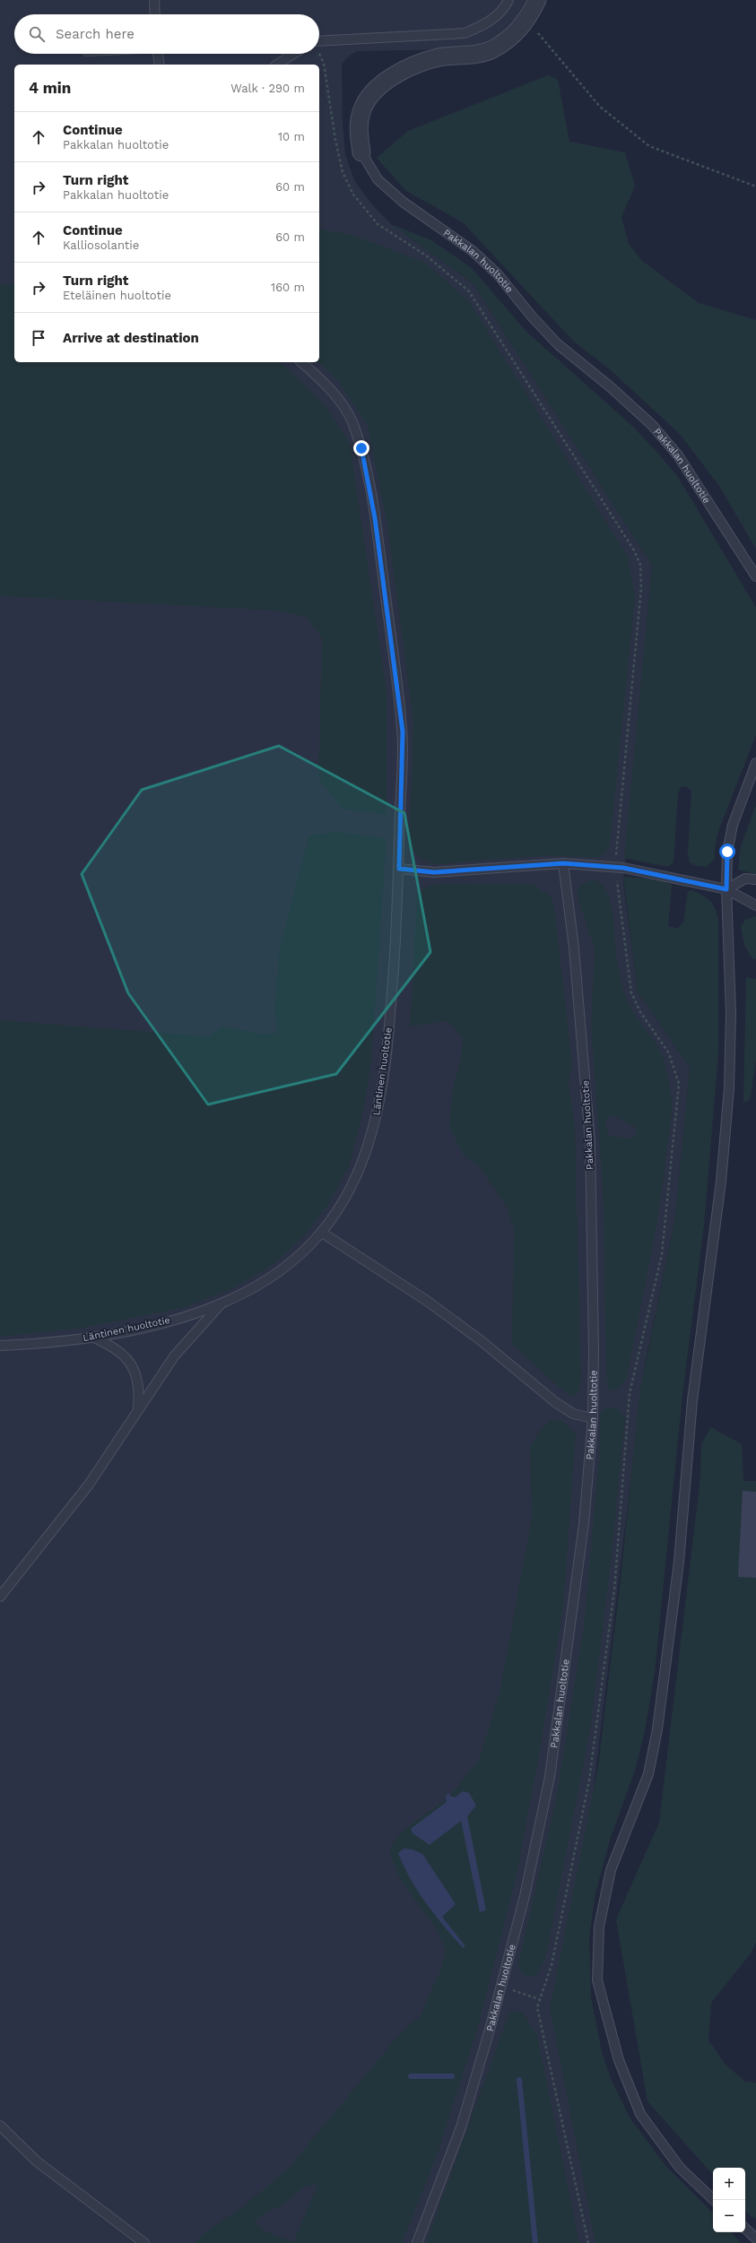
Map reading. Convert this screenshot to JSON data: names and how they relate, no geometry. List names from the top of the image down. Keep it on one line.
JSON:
{"streets":{"street":["Pakkalan huoltotie"],"lane":["Läntinen huoltotie"]},"page":{"search":"Search here","heading":["4 min","Walk · 290 m"],"list":[["Continue","Pakkalan huoltotie","10 m"],["Turn right","Pakkalan huoltotie","60 m"],["Continue","Kalliosolantie","60 m"],["Turn right","Eteläinen huoltotie","160 m"],"Arrive at destination"],"map_buttons":["+","−"]}}
